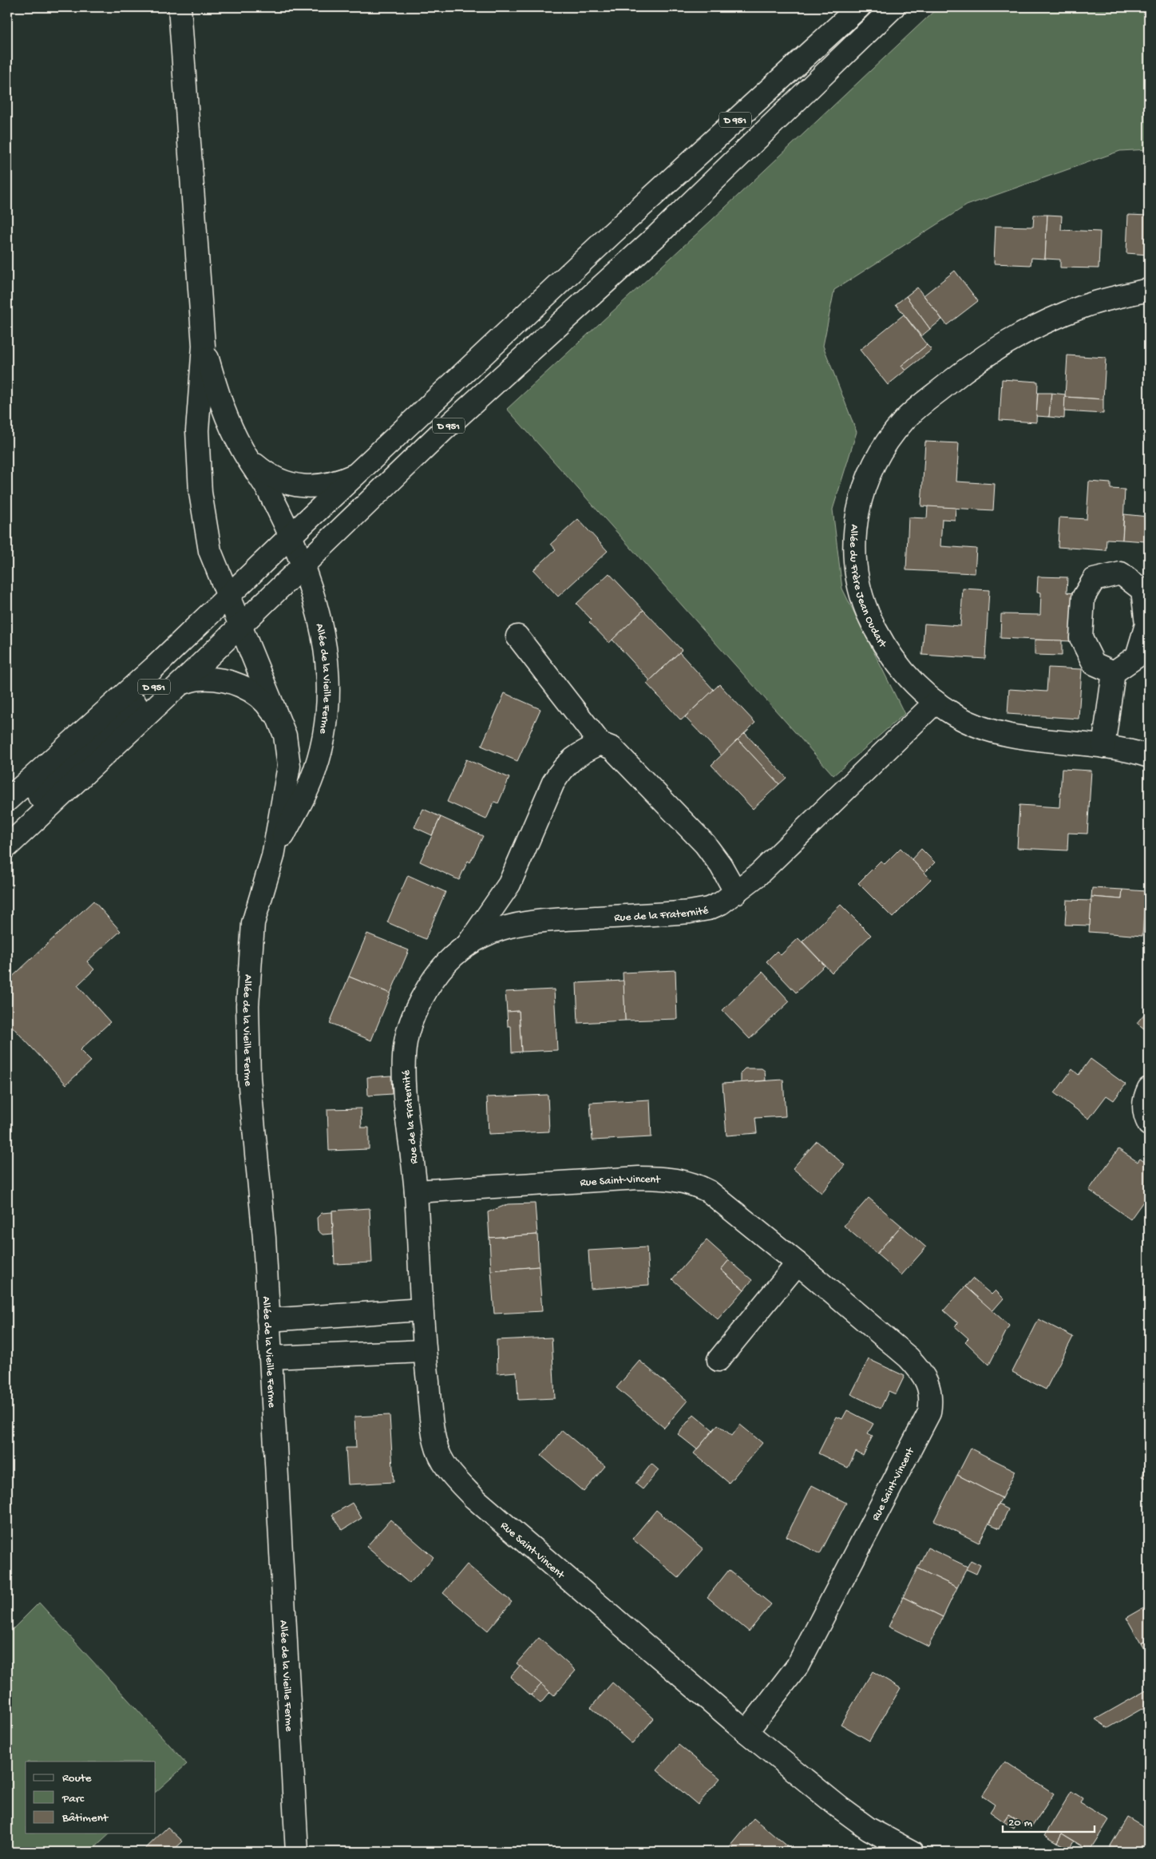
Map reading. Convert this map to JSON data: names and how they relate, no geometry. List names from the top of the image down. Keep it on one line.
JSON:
{"streets":{"street":["D 951","Allée du Frère Jean Oudart","Allée de la Vieille Ferme","Rue de la Fraternité","Rue Saint-Vincent"]},"crossings":[["D 951","Allée de la Vieille Ferme"],["Allée du Frère Jean Oudart","Rue de la Fraternité"],["Rue de la Fraternité","Rue Saint-Vincent"]],"legend":["Route","Parc","Bâtiment"],"scale_bar":"20 m"}
